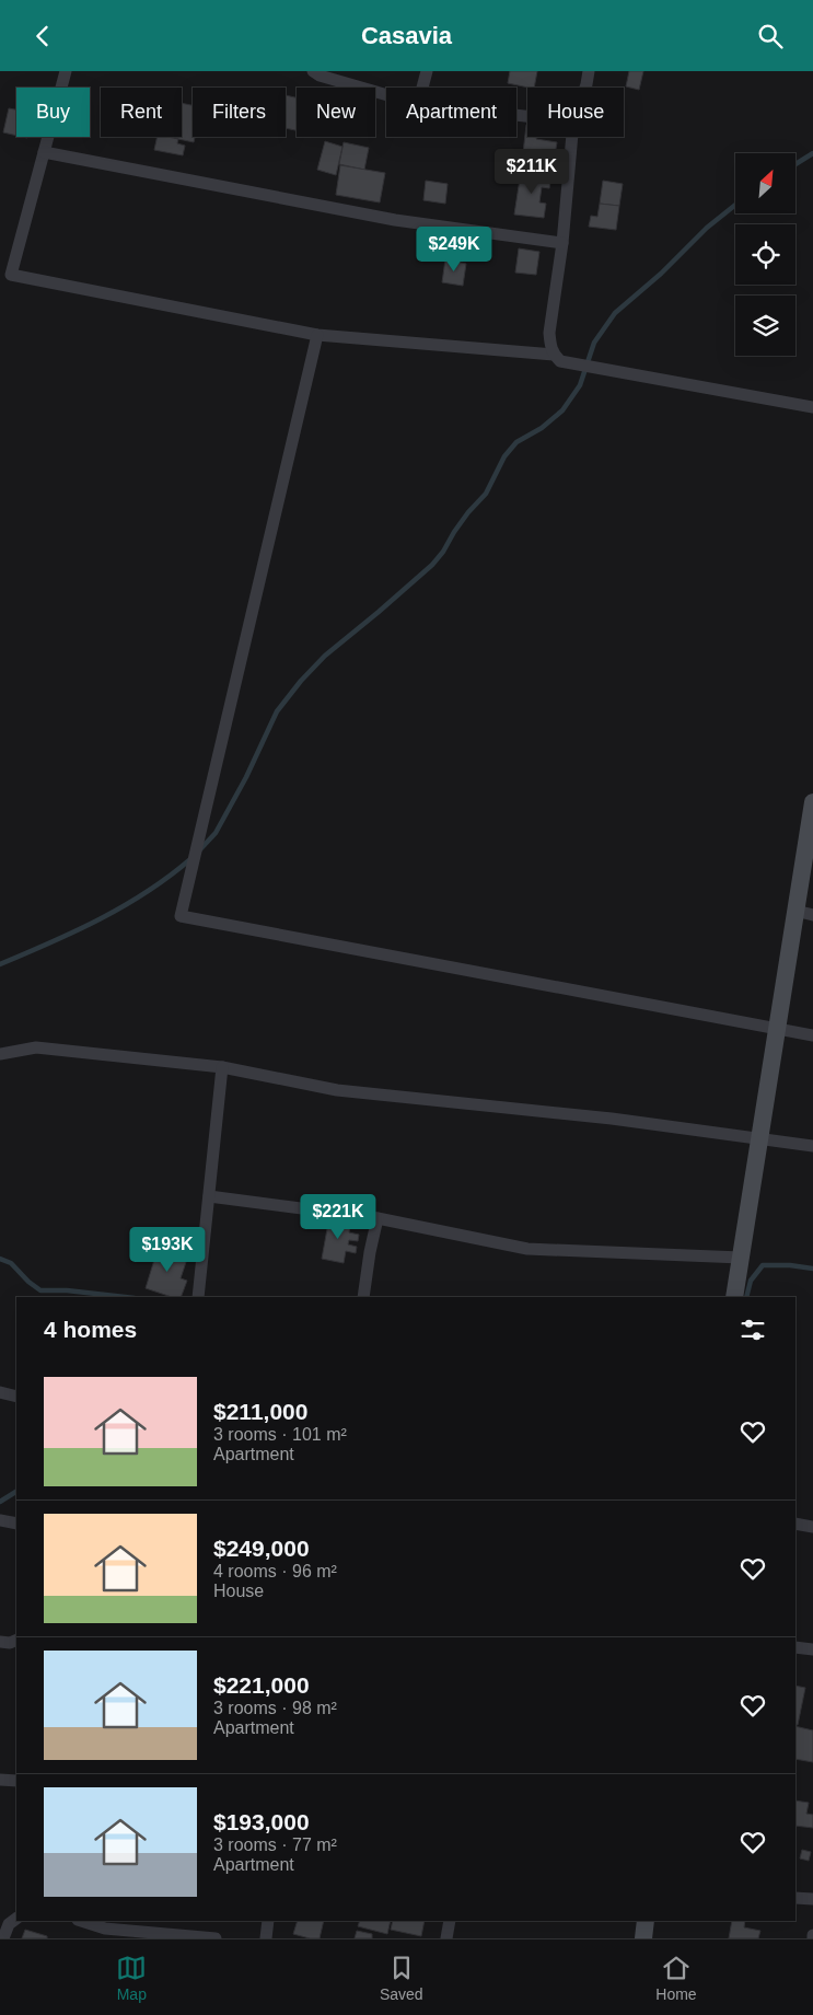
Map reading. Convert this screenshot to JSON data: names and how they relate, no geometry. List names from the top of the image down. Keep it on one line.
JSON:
{"north":"top right","page":{"header":"Casavia","chip":["Buy","Rent","Filters","New","Apartment","House"],"price":["$211K","$249K","$221K","$193K"],"heading":"4 homes","list":[{"name":"$211,000","note":"3 rooms · 101 m² · Apartment"},{"name":"$249,000","note":"4 rooms · 96 m² · House"},{"name":"$221,000","note":"3 rooms · 98 m² · Apartment"},{"name":"$193,000","note":"3 rooms · 77 m² · Apartment"}],"tabs":["Map","Saved","Home"]}}
